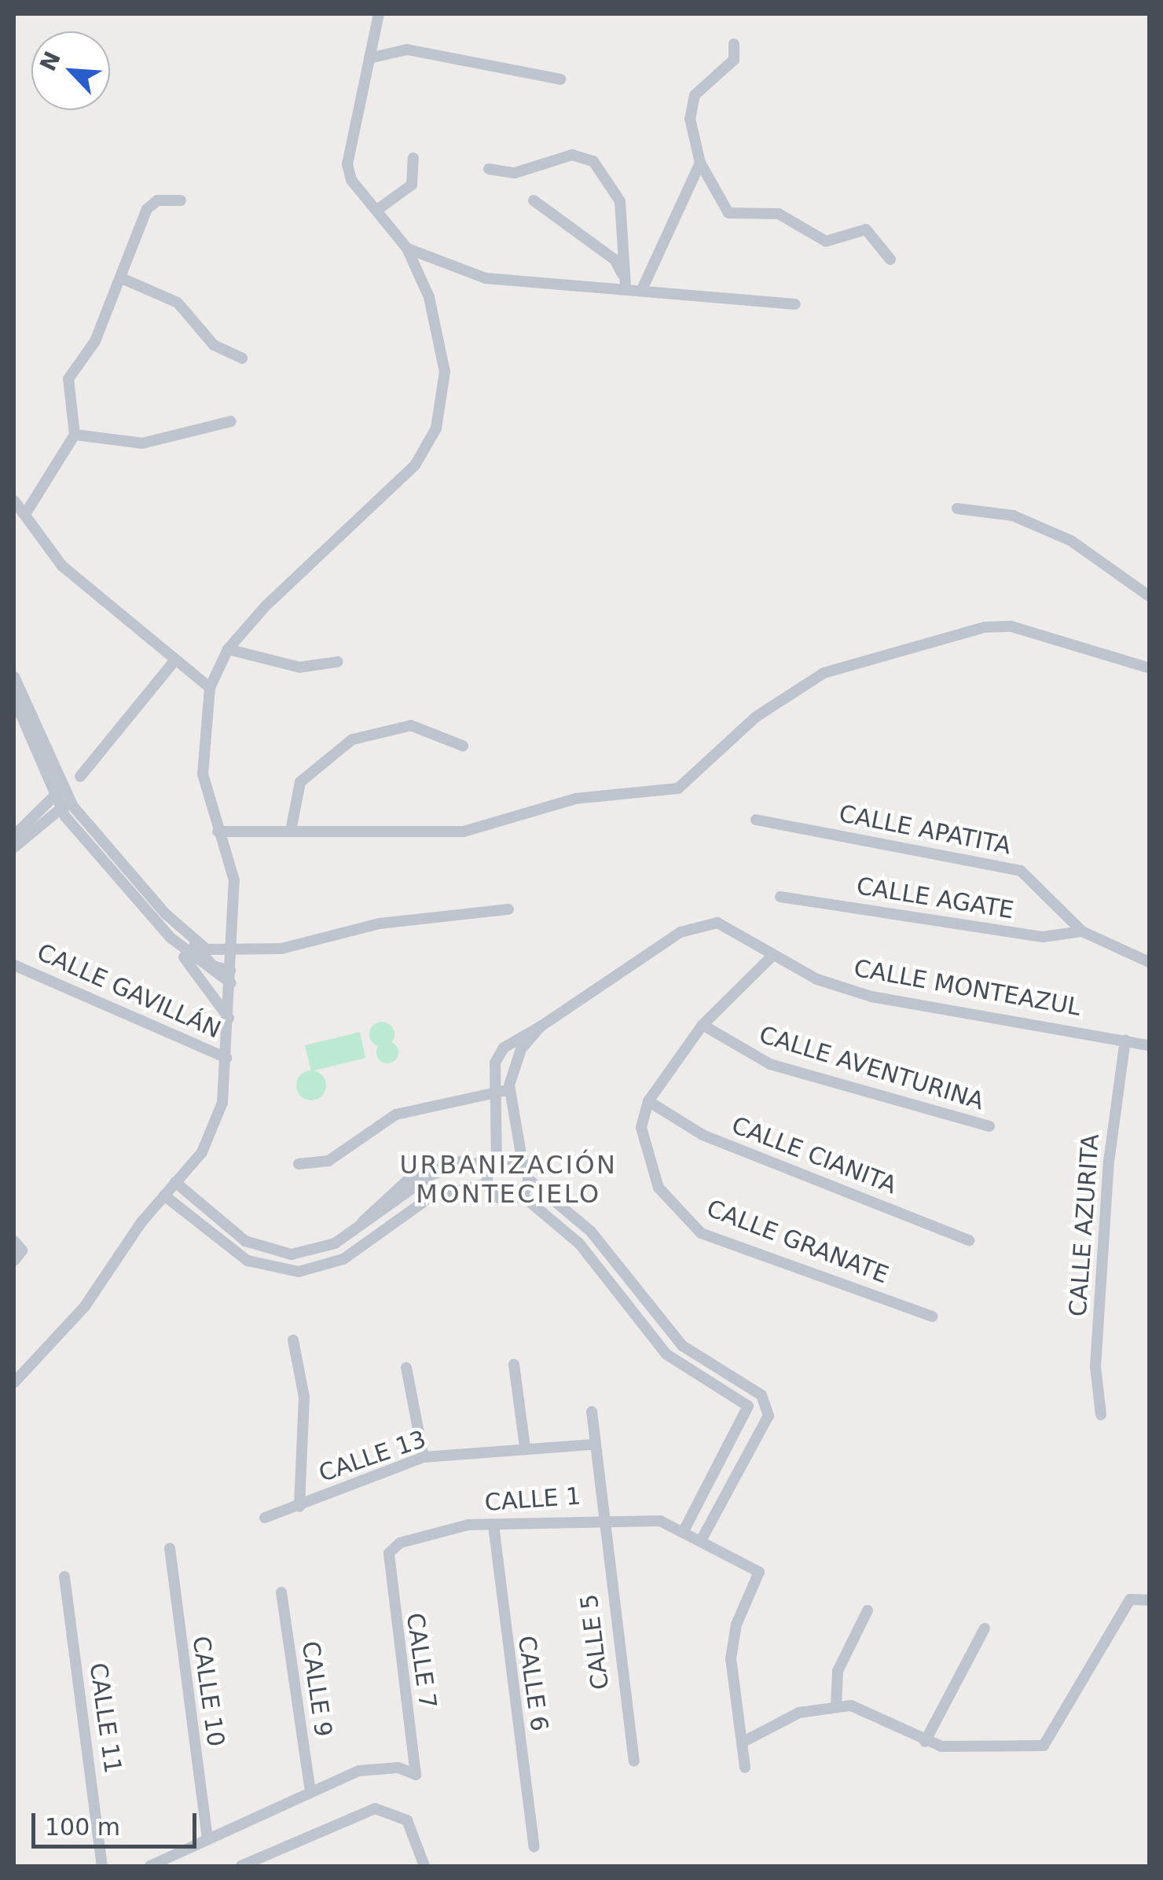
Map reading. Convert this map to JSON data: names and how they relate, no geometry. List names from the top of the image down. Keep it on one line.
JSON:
{"streets":{"street":["CALLE APATITA","CALLE AGATE","CALLE MONTEAZUL","CALLE GAVILLÁN","CALLE AVENTURINA","CALLE CIANITA","CALLE AZURITA","CALLE GRANATE","CALLE 13","CALLE 1","CALLE 5","CALLE 7","CALLE 6","CALLE 9","CALLE 10","CALLE 11"]},"crossings":[["CALLE APATITA","CALLE AGATE"],["CALLE MONTEAZUL","CALLE AZURITA"],["CALLE MONTEAZUL","CALLE GRANATE"],["CALLE AVENTURINA","CALLE GRANATE"],["CALLE CIANITA","CALLE GRANATE"],["CALLE 13","CALLE 5"],["CALLE 1","CALLE 5"],["CALLE 1","CALLE 7"],["CALLE 1","CALLE 6"],["CALLE 7","CALLE 9"]],"districts":["URBANIZACIÓN MONTECIELO"],"scale_bar":"100 m","north":"top left"}
